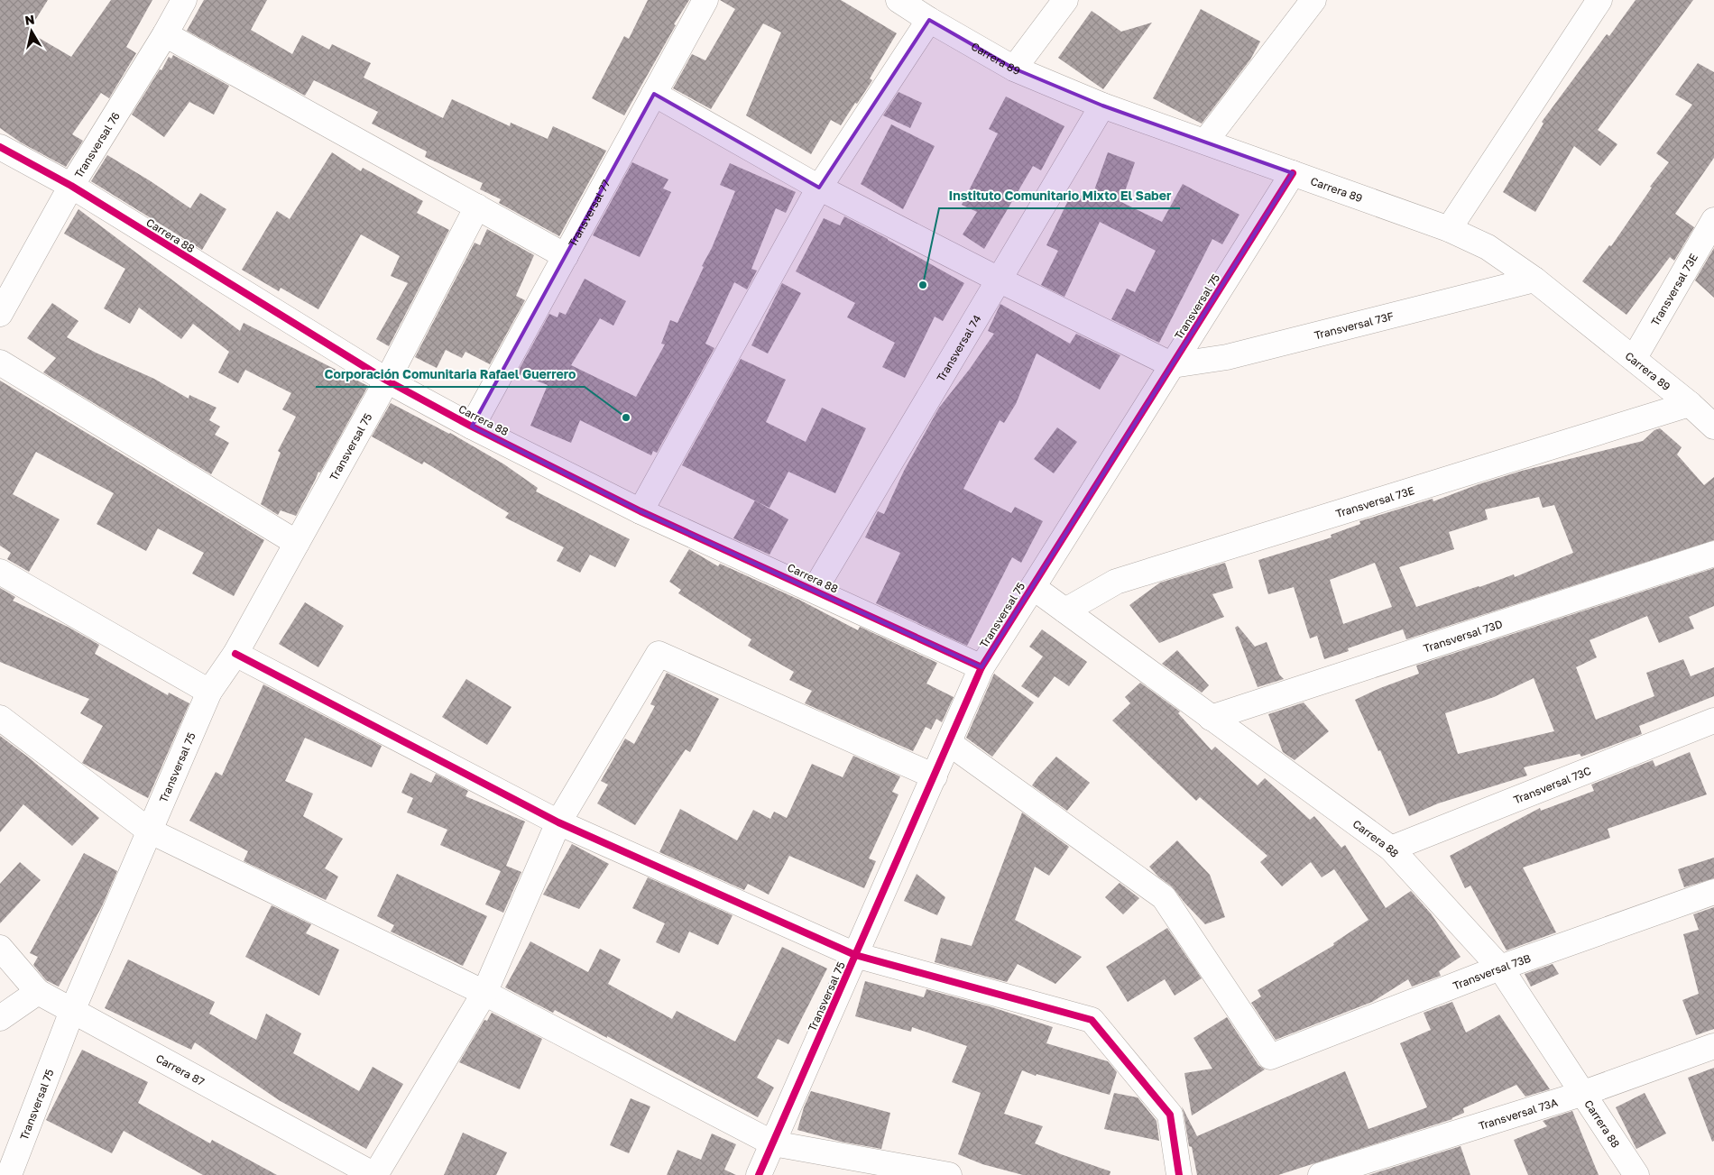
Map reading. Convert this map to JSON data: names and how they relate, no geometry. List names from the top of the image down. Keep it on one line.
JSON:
{"streets":{"street":["Carrera 89","Transversal 76","Transversal 77","Carrera 88","Transversal 73E","Transversal 75","Transversal 73F","Transversal 74","Transversal 73D","Transversal 73C","Transversal 73B","Carrera 87","Transversal 73A"]},"crossings":[["Carrera 89","Transversal 73E"],["Carrera 89","Transversal 75"],["Carrera 89","Transversal 73F"],["Carrera 89","Transversal 74"],["Transversal 76","Carrera 88"],["Transversal 77","Carrera 88"],["Carrera 88","Transversal 73E"],["Carrera 88","Transversal 75"],["Carrera 88","Transversal 74"],["Carrera 88","Transversal 73D"],["Carrera 88","Transversal 73C"],["Carrera 88","Transversal 73B"],["Carrera 88","Transversal 73A"],["Transversal 75","Transversal 73F"],["Transversal 75","Transversal 73B"],["Transversal 75","Carrera 87"]],"places":["Instituto Comunitario Mixto El Saber","Corporación Comunitaria Rafael Guerrero"],"north":"top"}
